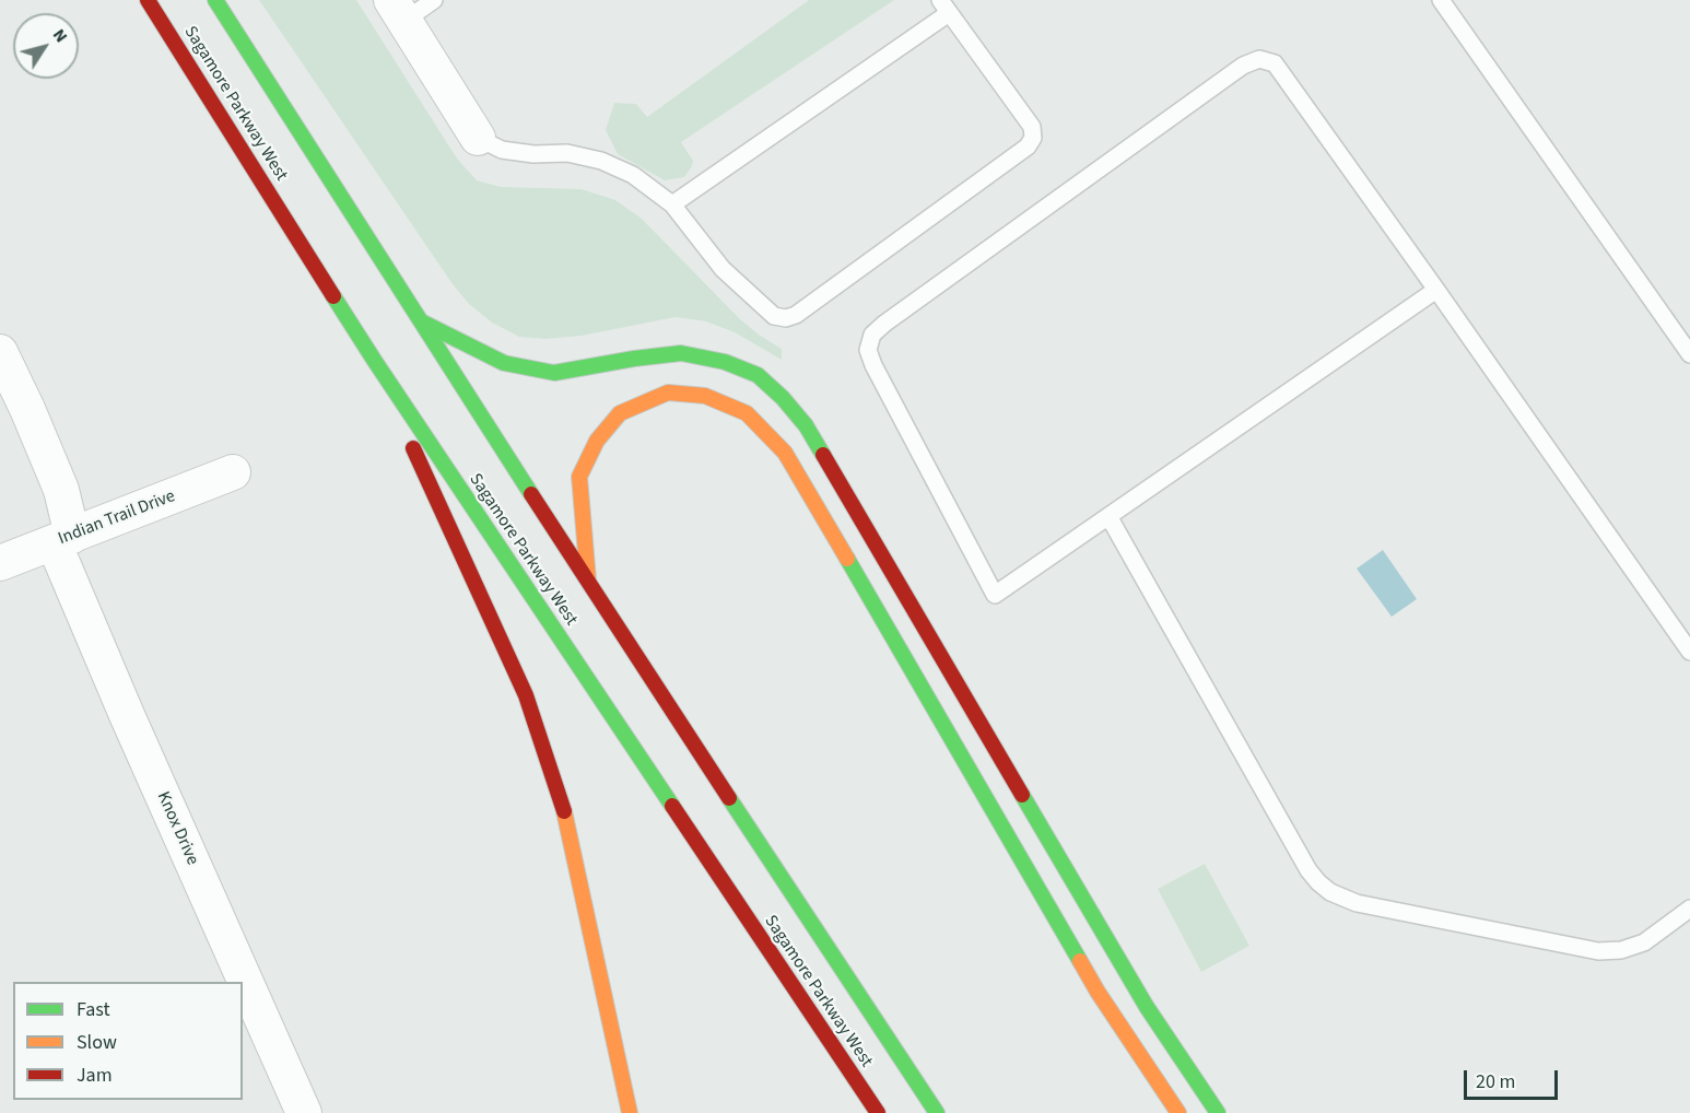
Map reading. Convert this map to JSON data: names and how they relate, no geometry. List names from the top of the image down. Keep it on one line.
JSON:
{"streets":{"highway":["Sagamore Parkway West"],"street":["Indian Trail Drive","Knox Drive"]},"crossings":[["Indian Trail Drive","Knox Drive"]],"legend":["Fast","Slow","Jam"],"scale_bar":"20 m","north":"top right"}
